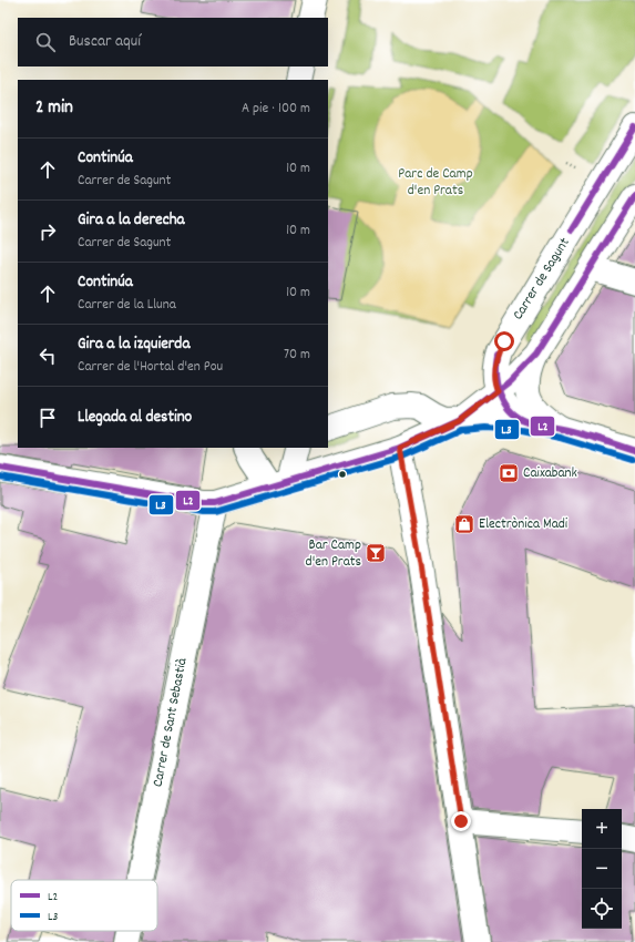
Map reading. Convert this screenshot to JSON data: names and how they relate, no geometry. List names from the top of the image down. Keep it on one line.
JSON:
{"streets":{"street":["Carrer de Sagunt","Carrer de Sant Sebastià"]},"parks":["Parc de Camp d'en Prats"],"places":{"bank":["Caixabank"],"shop":["Electrònica Madi"],"bar":["Bar Camp d'en Prats"]},"lines":["transit line L2","transit line L3"],"legend":["L2","L3"],"page":{"search":"Buscar aquí","heading":["2 min","A pie · 100 m"],"list":[["Continúa","Carrer de Sagunt","10 m"],["Gira a la derecha","Carrer de Sagunt","10 m"],["Continúa","Carrer de la Lluna","10 m"],["Gira a la izquierda","Carrer de l'Hortal d'en Pou","70 m"],"Llegada al destino"],"map_buttons":["+","−"]}}
